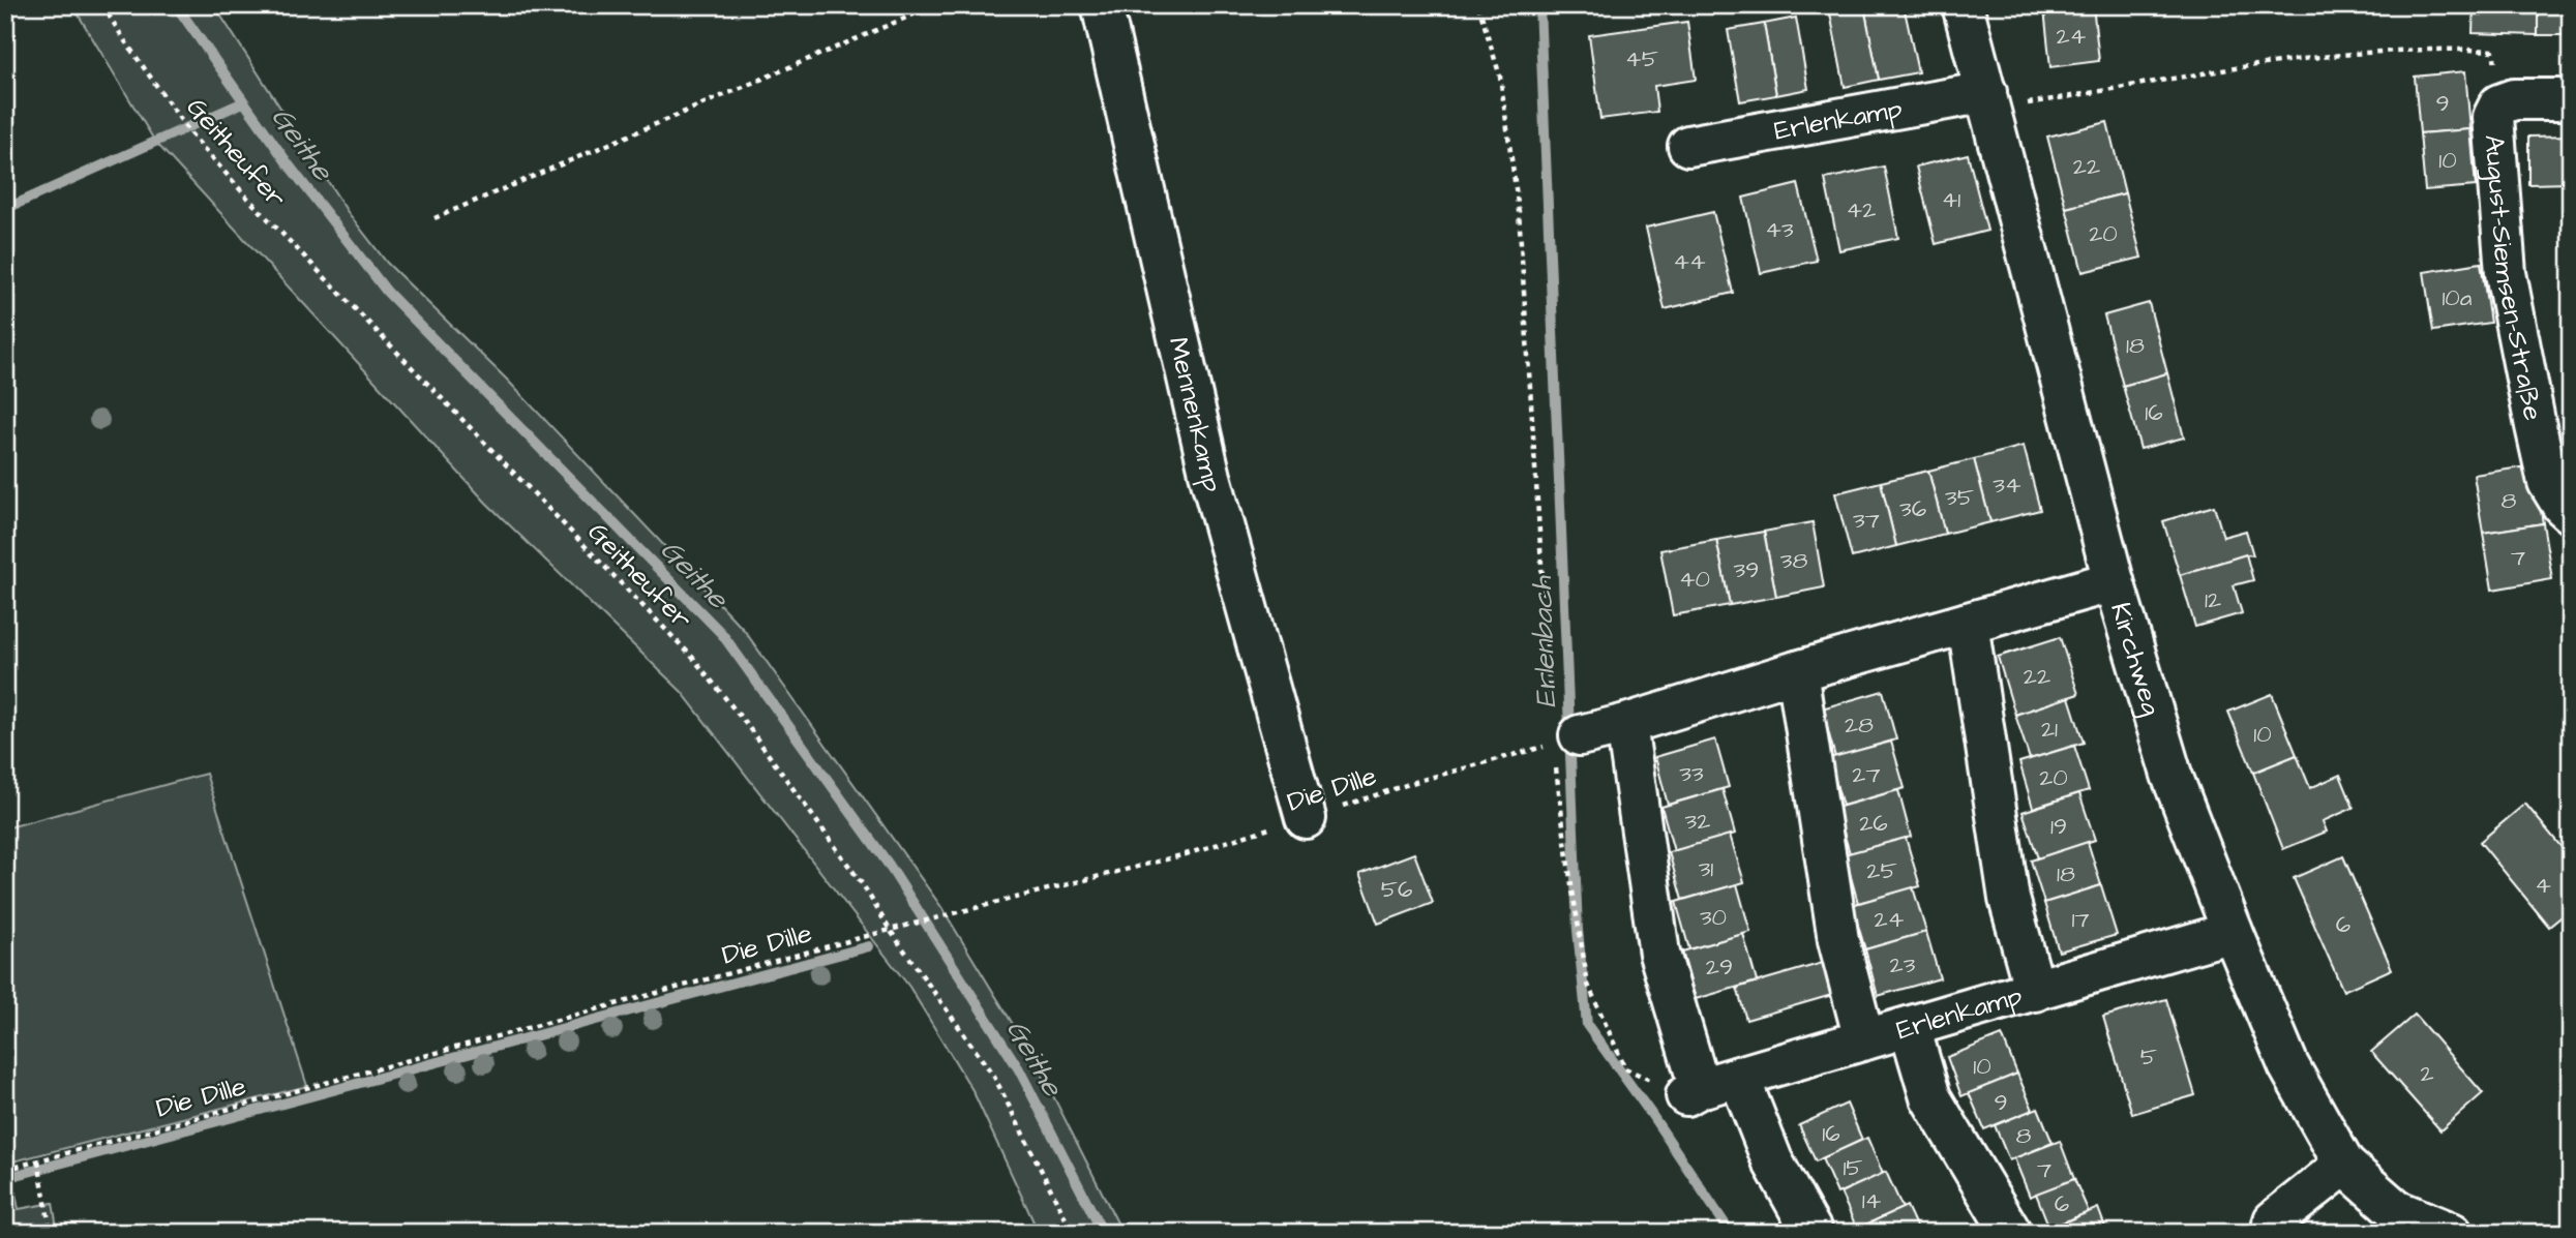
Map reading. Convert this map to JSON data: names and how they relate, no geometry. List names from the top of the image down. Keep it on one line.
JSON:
{"streets":{"street":["Erlenkamp","August-Siemsen-Straße","Mennenkamp","Kirchweg"],"path":["Geitheufer","Die Dille"]},"crossings":[["Erlenkamp","Kirchweg"],["Geitheufer","Die Dille"],["Mennenkamp","Die Dille"]],"water":["Geithe","Erlenbach"],"house_numbers":["24","45","9","10","22","41","42","43","20","44","10a","18","16","34","35","8","36","37","7","38","39","40","12","22","28","21","10","33","27","20","32","26","19","31","25","18","4","56","30","24","17","6","23","29","5","10","2","9","16","8","15","7","14","6"]}
